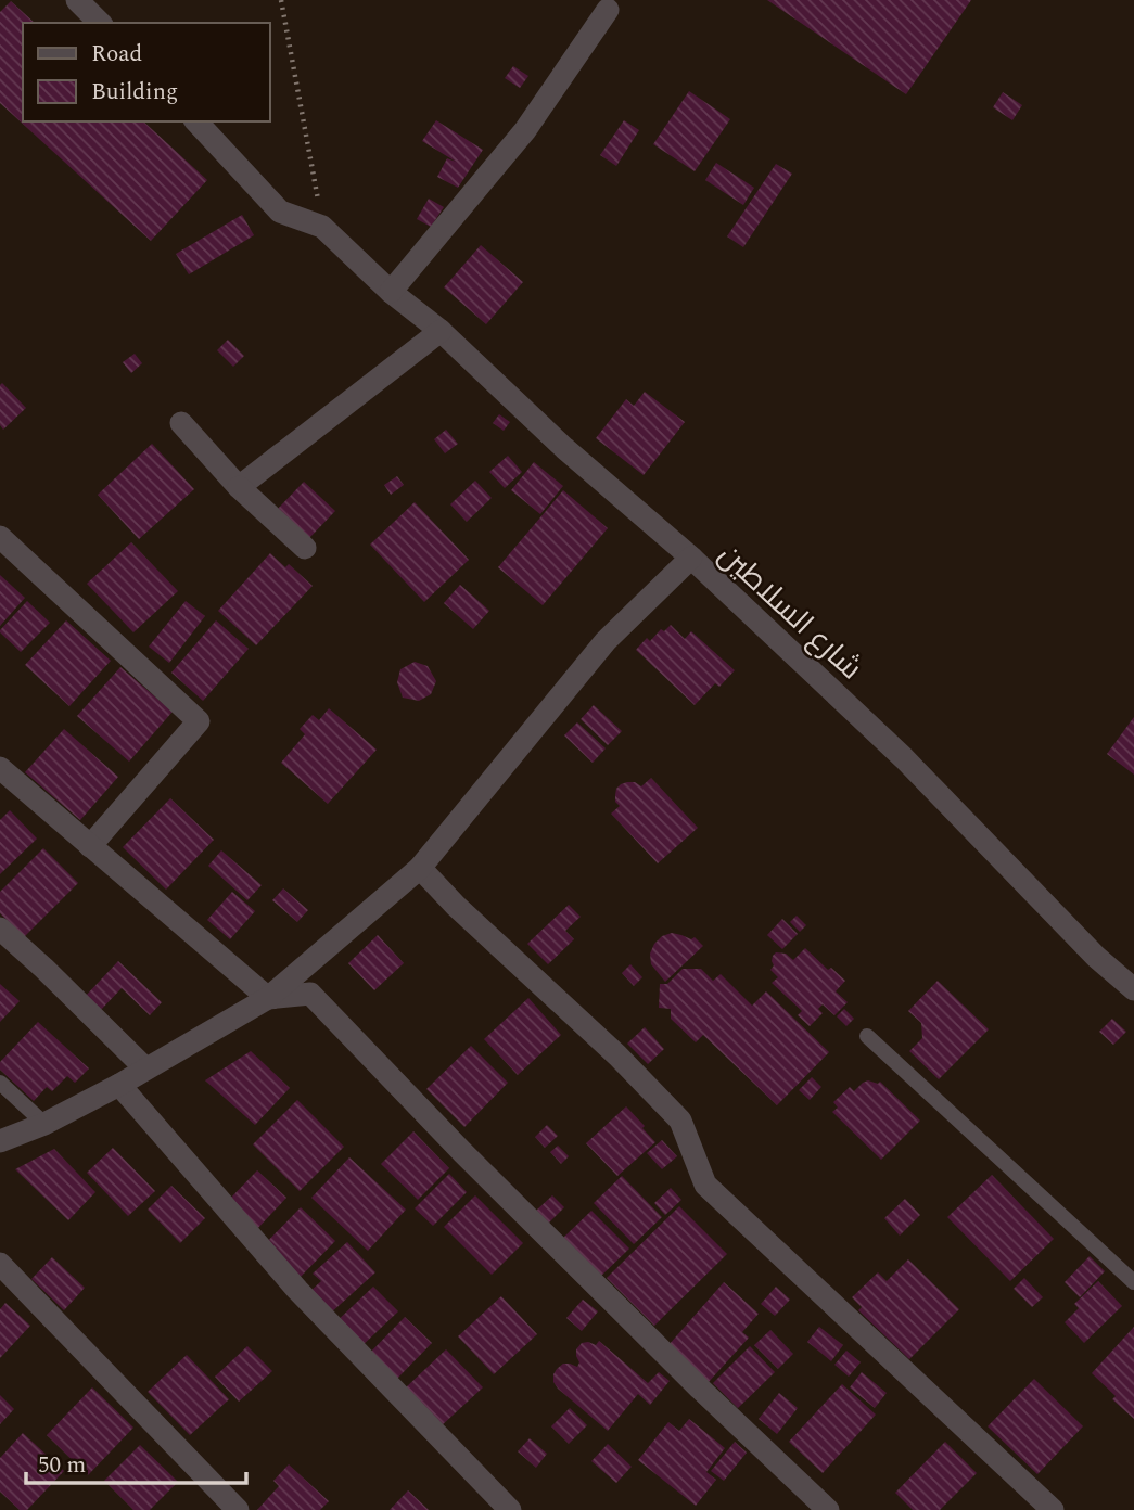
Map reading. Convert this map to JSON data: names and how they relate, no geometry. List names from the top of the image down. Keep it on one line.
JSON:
{"streets":{"street":["شارع السلاطين"]},"legend":["Road","Building"],"scale_bar":"50 m"}
